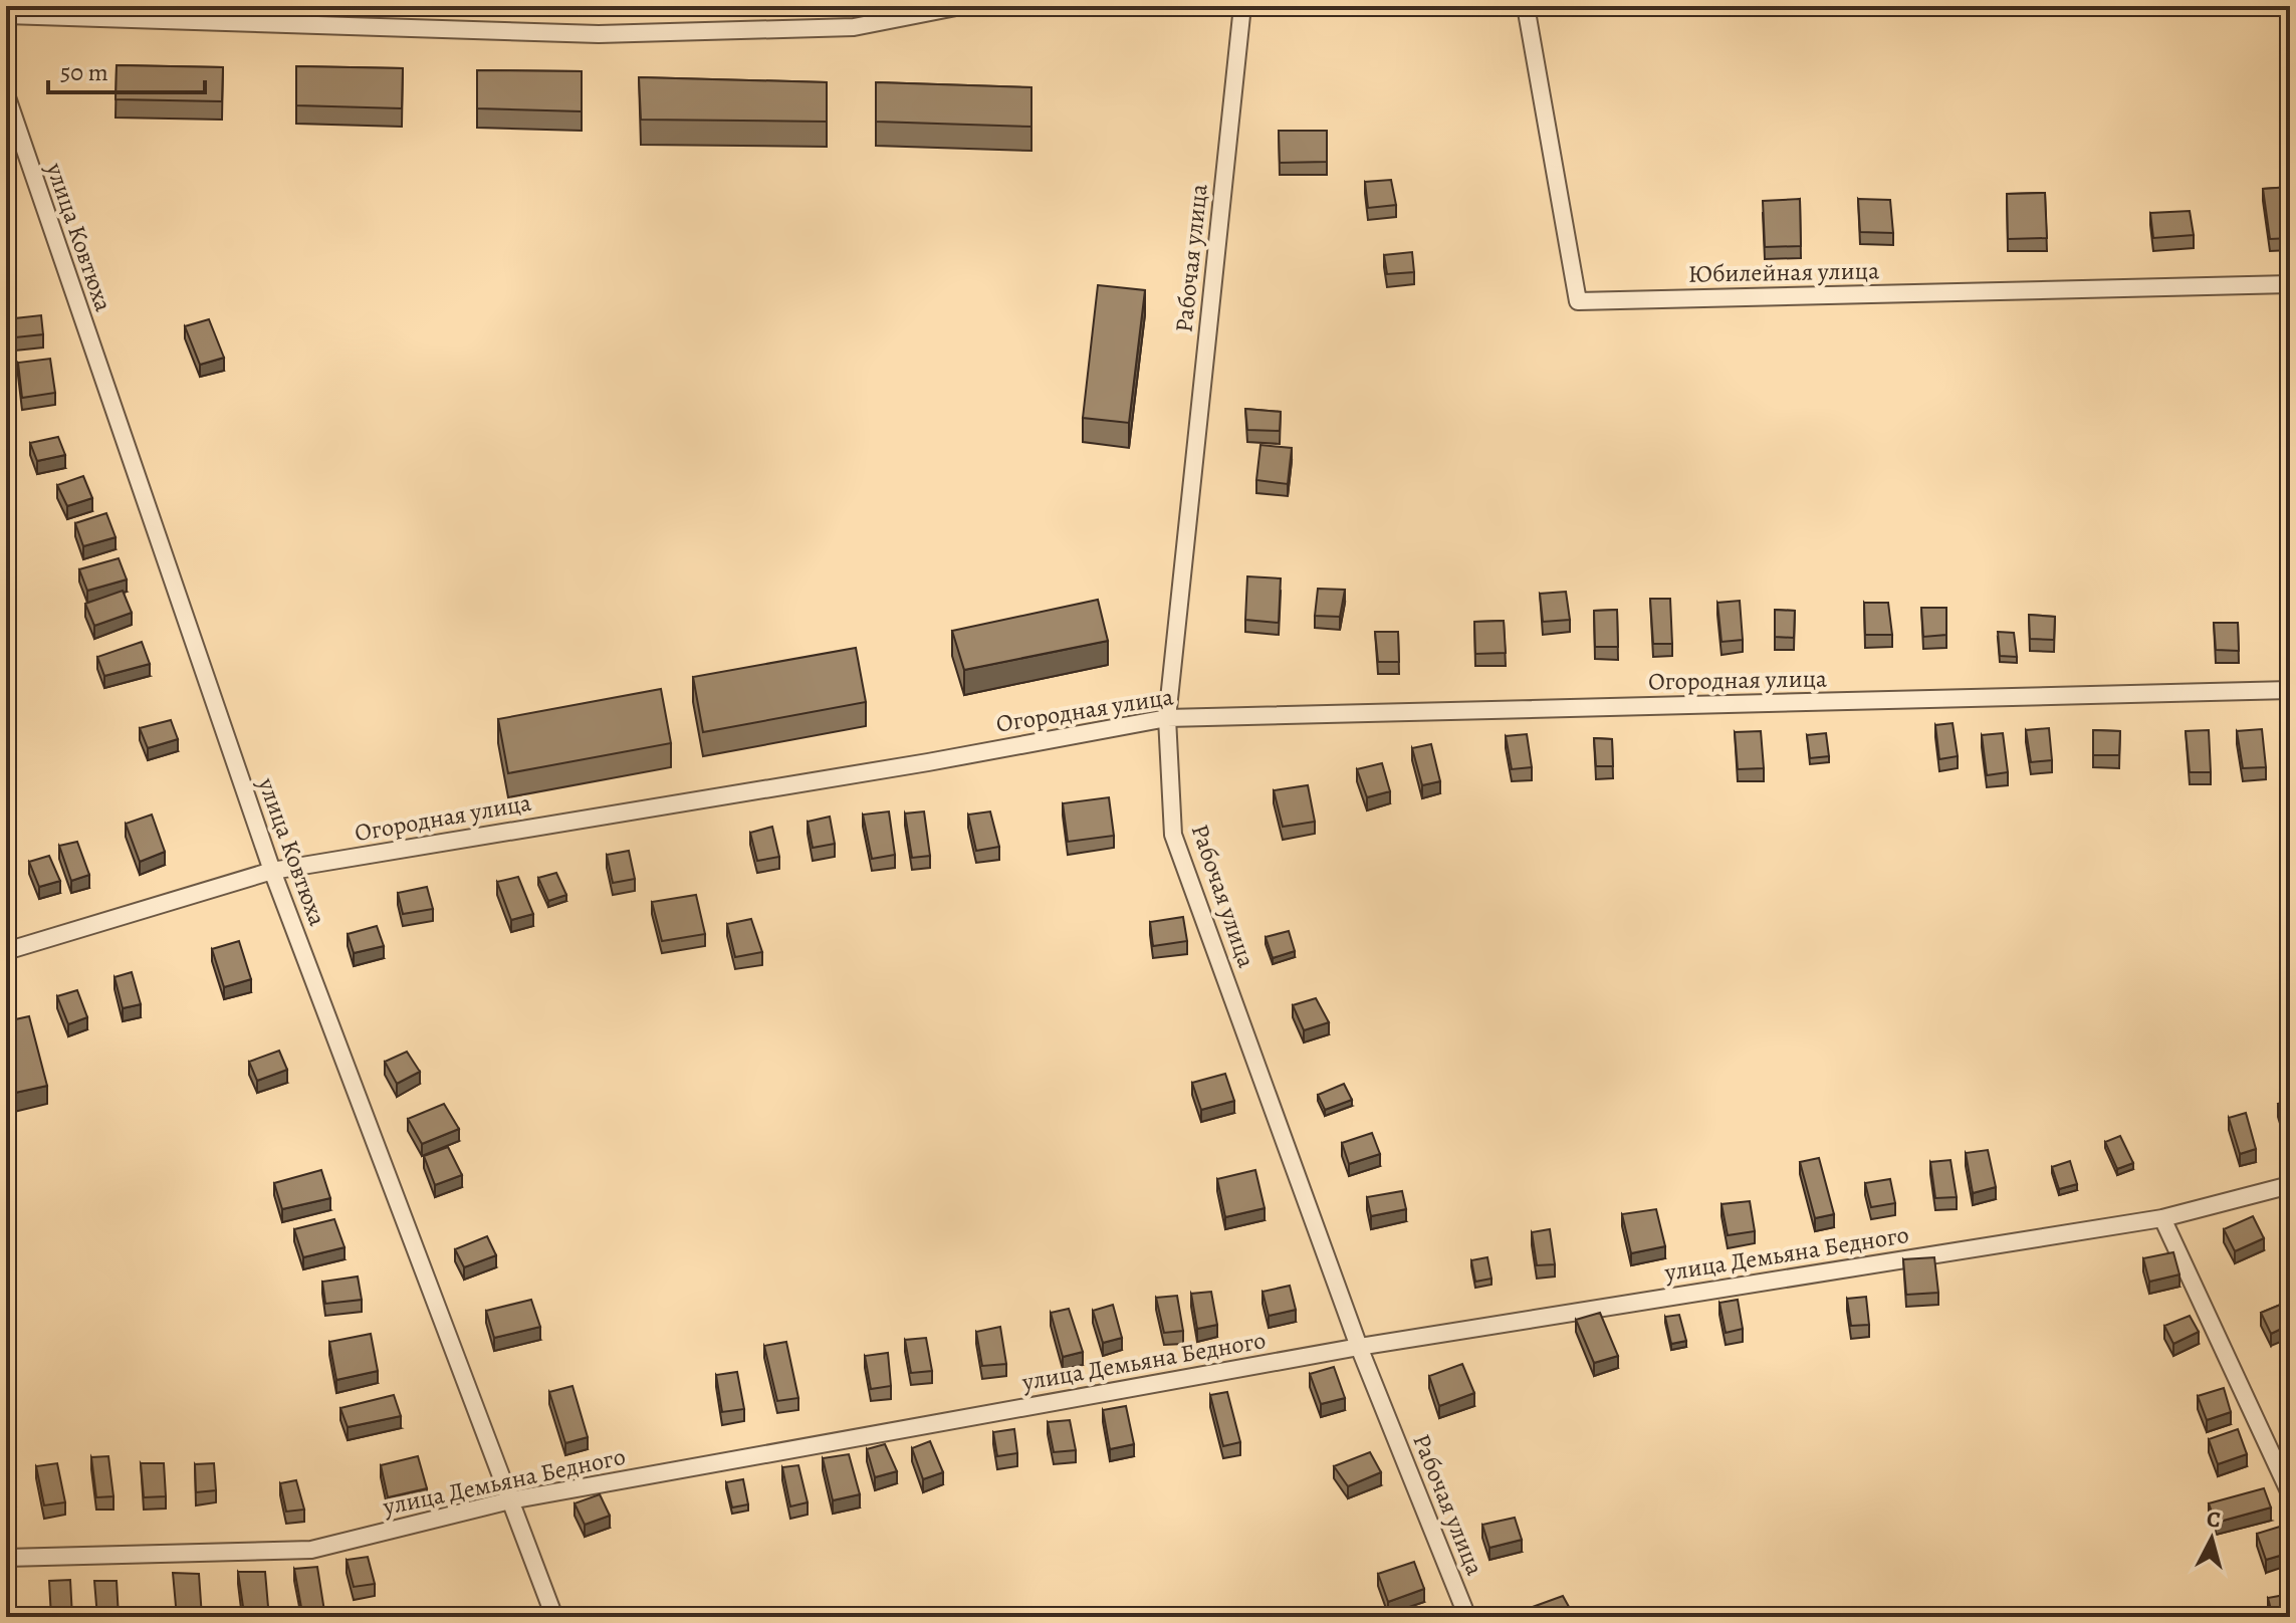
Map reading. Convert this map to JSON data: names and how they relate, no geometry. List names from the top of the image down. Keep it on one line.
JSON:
{"streets":{"street":["улица Ковтюха","Рабочая улица","Юбилейная улица","Огородная улица","улица Демьяна Бедного"]},"crossings":[["улица Ковтюха","Огородная улица"],["улица Ковтюха","улица Демьяна Бедного"],["Рабочая улица","Огородная улица"],["Рабочая улица","улица Демьяна Бедного"]],"scale_bar":"50 m","north":"top"}
